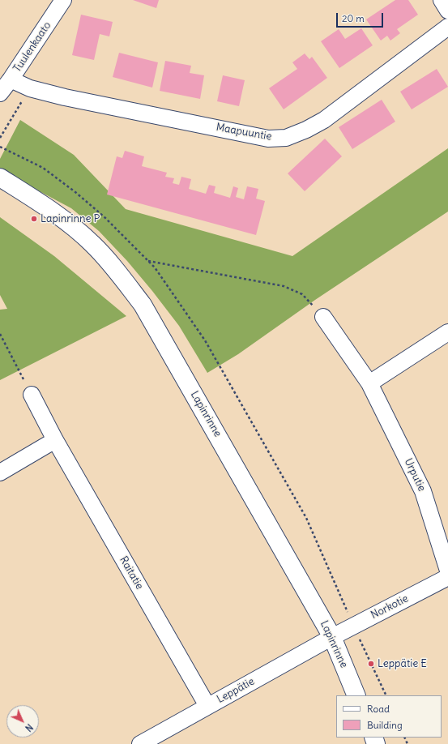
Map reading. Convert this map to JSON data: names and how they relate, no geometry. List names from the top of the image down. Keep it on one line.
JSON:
{"streets":{"street":["Tuulenkaato","Maapuuntie","Lapinrinne","Urputie","Raitatie","Norkotie","Leppätie"]},"crossings":[["Tuulenkaato","Maapuuntie"],["Lapinrinne","Norkotie"],["Lapinrinne","Leppätie"],["Raitatie","Leppätie"],["Norkotie","Leppätie"]],"places":["Lapinrinne P","Leppätie E"],"legend":["Road","Building"],"scale_bar":"20 m","north":"bottom right"}
